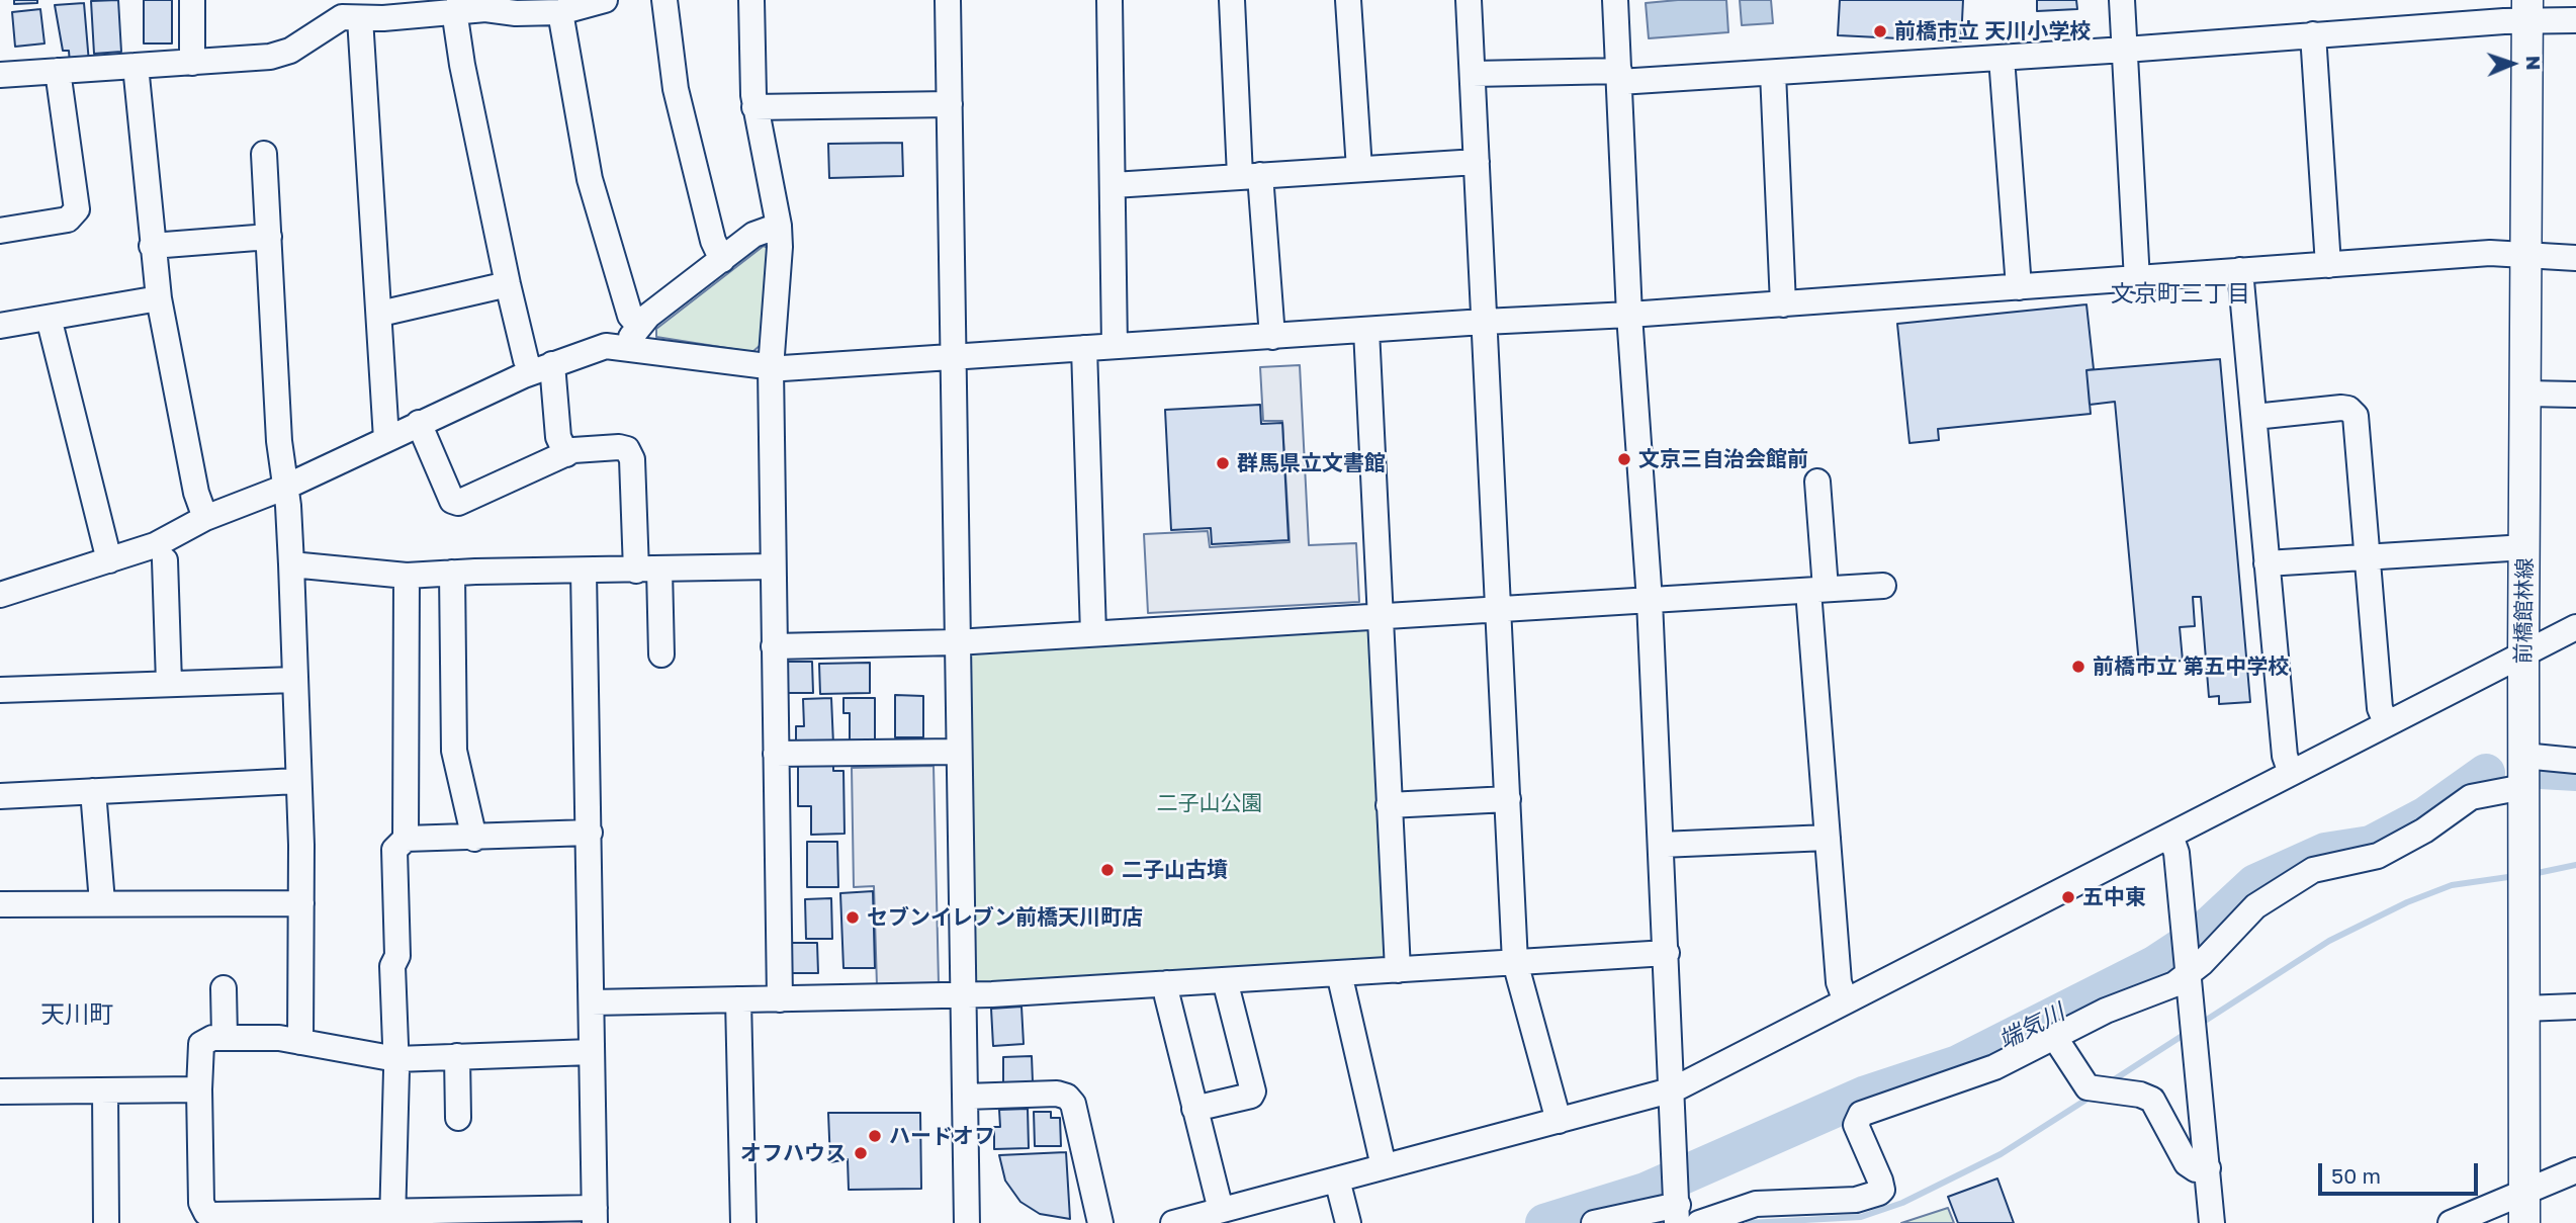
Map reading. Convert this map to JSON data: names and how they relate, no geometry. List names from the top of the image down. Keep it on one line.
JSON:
{"streets":{"main road":["前橋館林線"]},"districts":["文京町三丁目","天川町"],"water":["端気川"],"parks":["二子山公園"],"places":["前橋市立 天川小学校","文京三自治会館前","群馬県立文書館","前橋市立 第五中学校","二子山古墳","五中東","セブンイレブン前橋天川町店","ハードオフ","オフハウス"],"scale_bar":"50 m","north":"right"}
